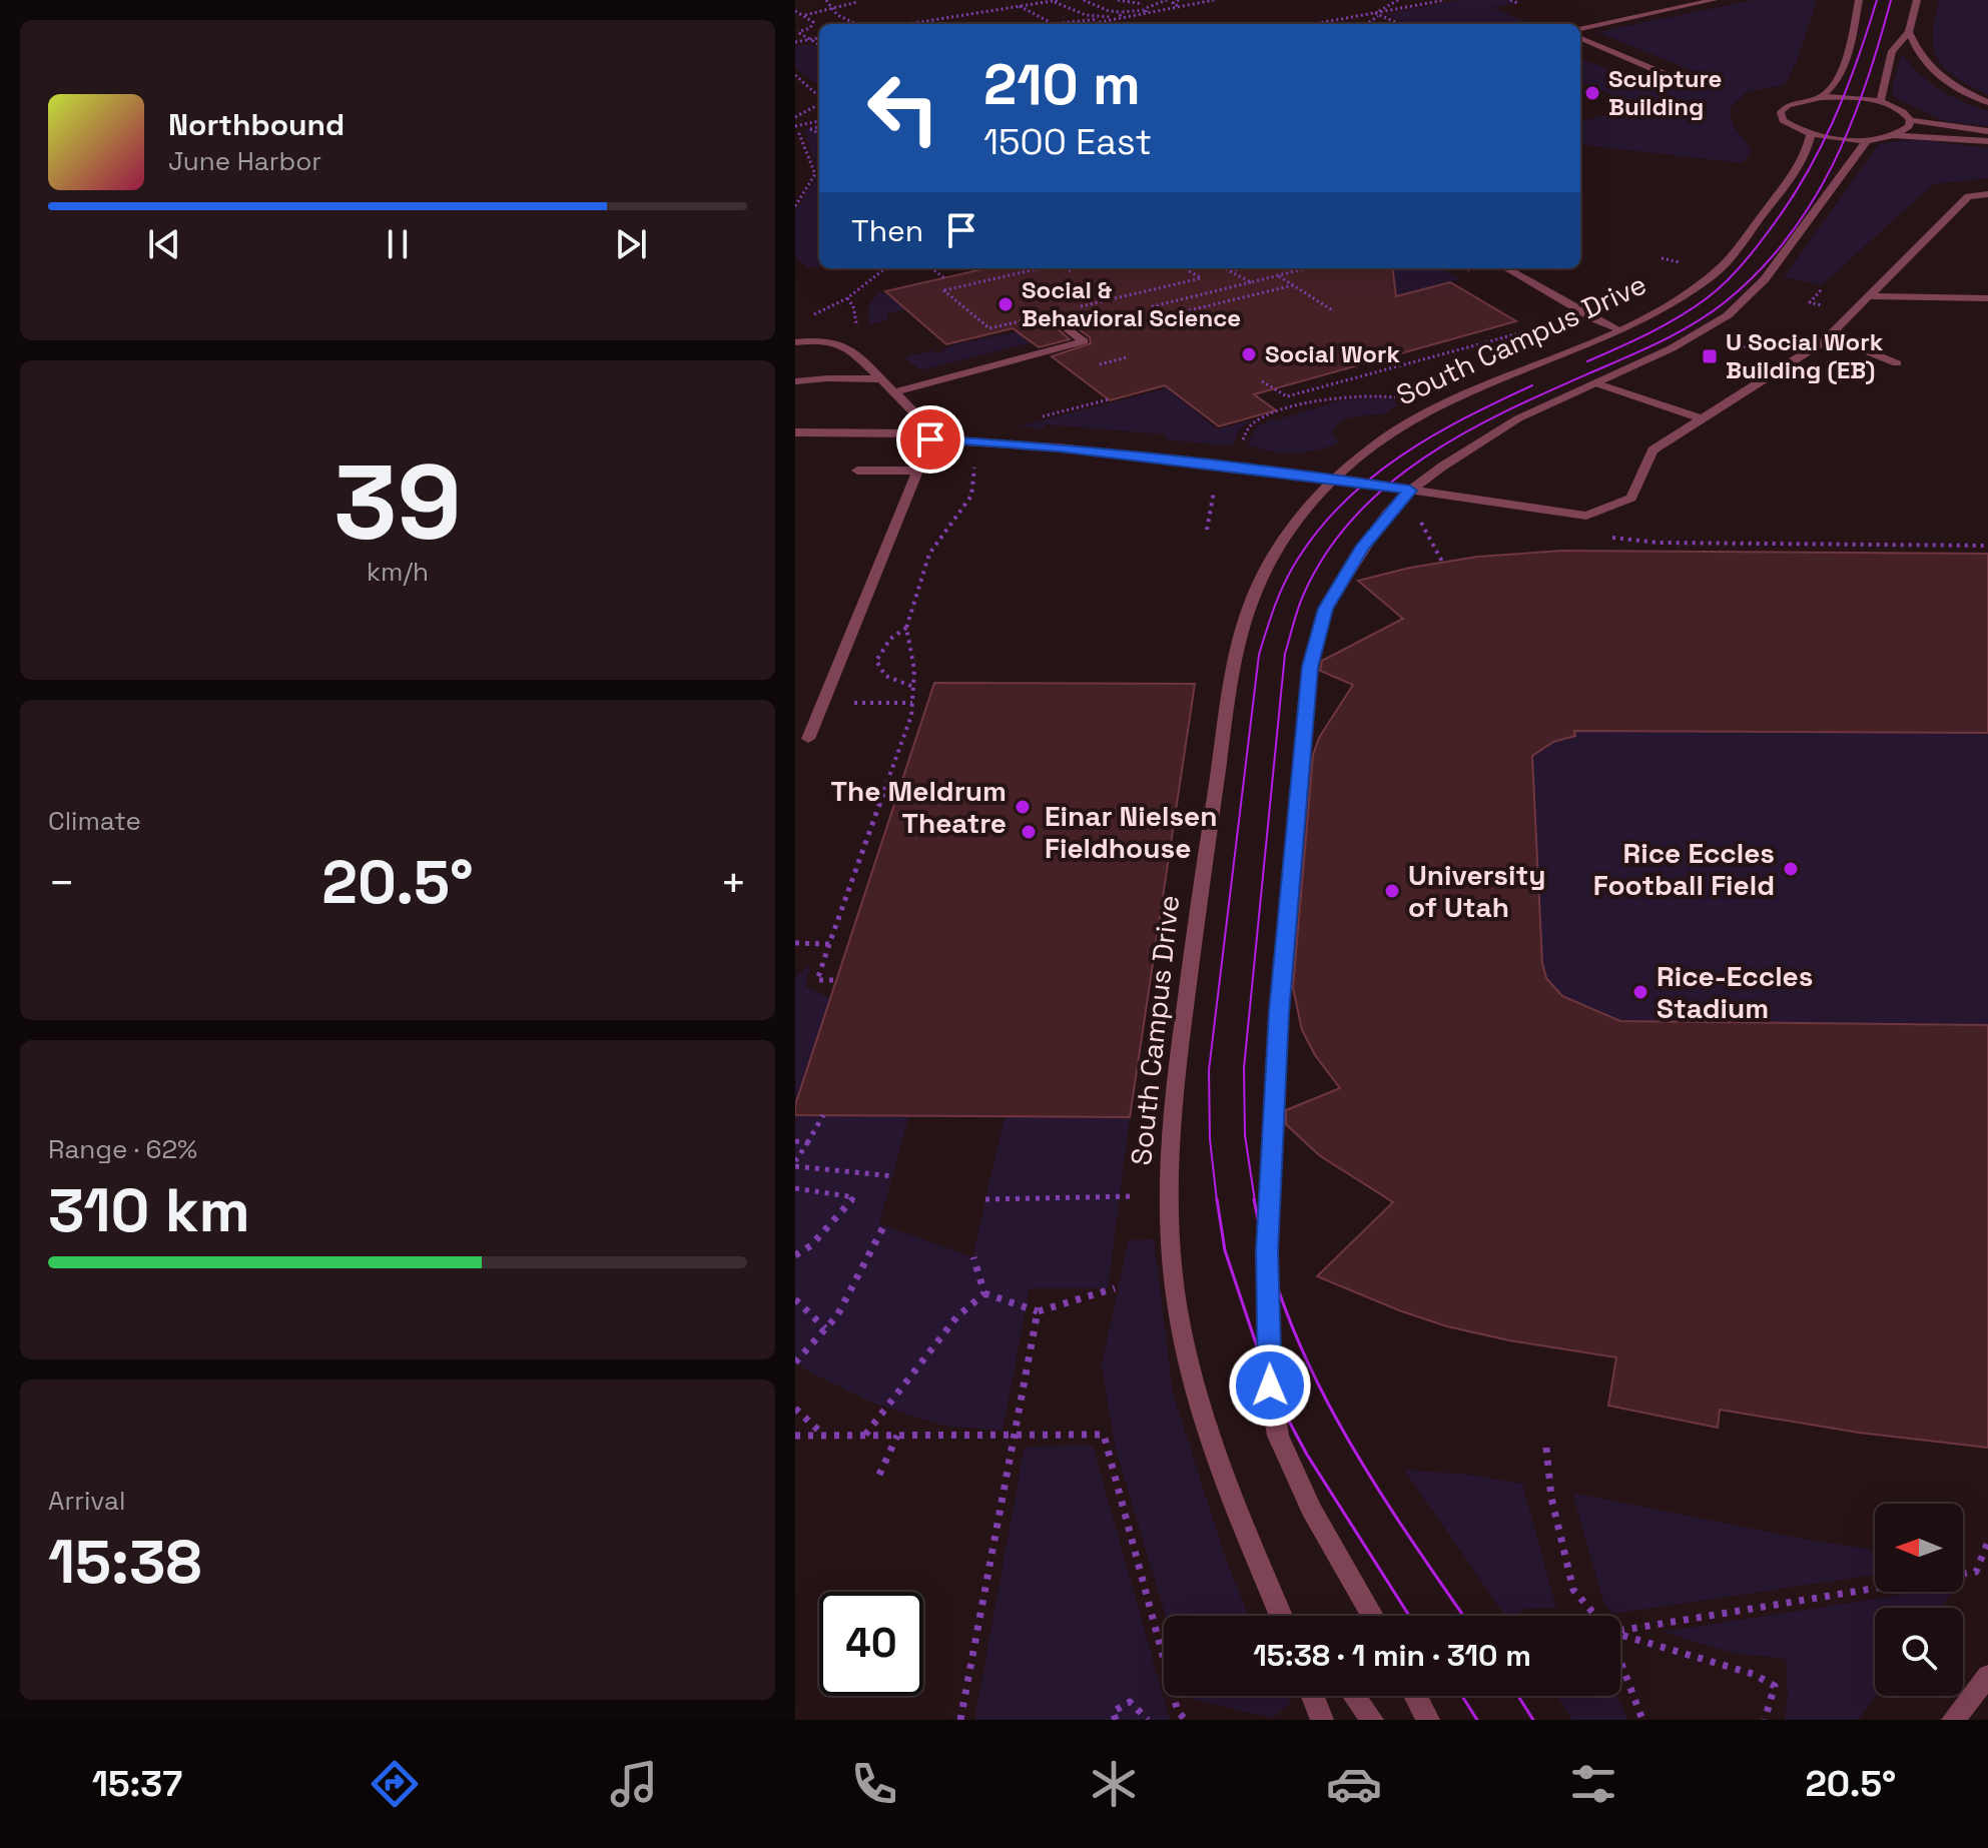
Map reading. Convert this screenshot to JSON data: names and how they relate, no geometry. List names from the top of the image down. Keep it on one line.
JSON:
{"streets":{"street":["South Campus Drive"]},"places":{"other":["Sculpture Building","Social & Behavioral Science","Social Work","The Meldrum Theatre","Einar Nielsen Fieldhouse","Rice Eccles Football Field","University of Utah","Rice-Eccles Stadium"],"transit":["U Social Work Building (EB)"]},"north":"left","page":{"turn":["210 m","1500 East"],"song":["Northbound","June Harbor"],"then":"Then","tile":[["39","km/h"],"Climate",["Range · 62%","310 km"],["Arrival","15:38"]],"heat":["−","20.5°","+"],"limit":"40","trip":"15:38 · 1 min · 310 m","tabs":["15:37","20.5°"]}}
